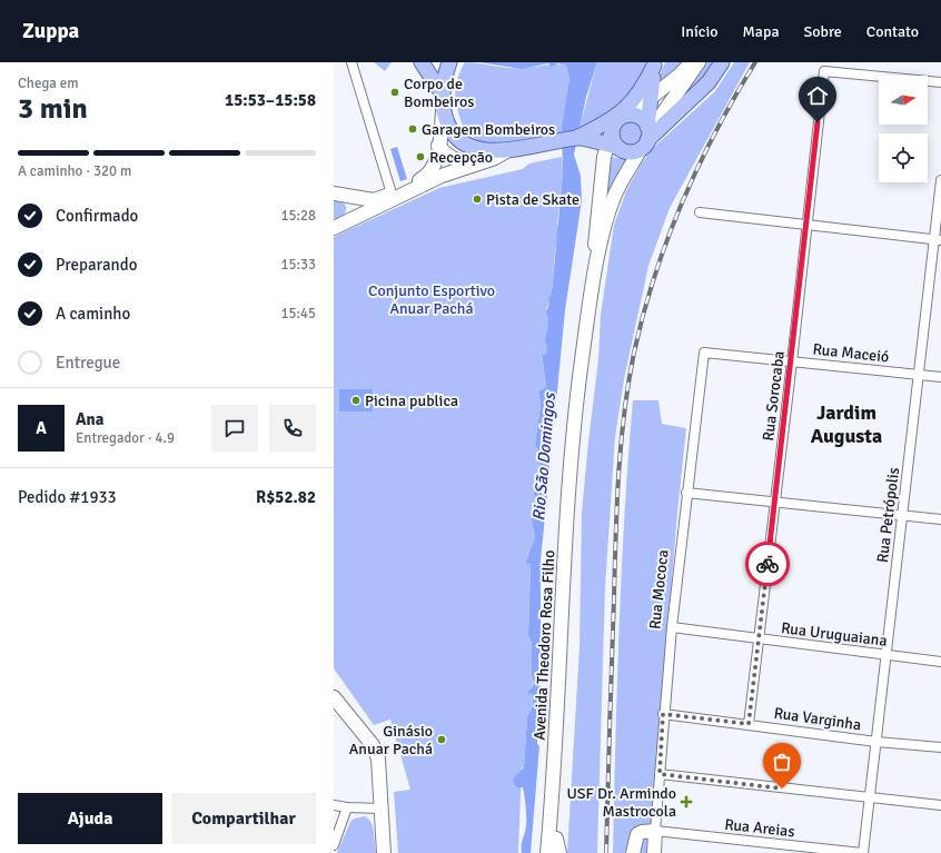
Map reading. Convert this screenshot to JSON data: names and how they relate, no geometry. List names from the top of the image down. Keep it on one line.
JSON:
{"streets":{"main road":["Rua Mococa","Avenida Theodoro Rosa Filho"],"street":["Rua Maceió","Rua Sorocaba","Rua Petrópolis","Rua Uruguaiana","Rua Varginha","Rua Areias"]},"crossings":[["Rua Maceió","Rua Sorocaba"],["Rua Maceió","Rua Petrópolis"],["Rua Maceió","Rua Mococa"],["Rua Sorocaba","Rua Uruguaiana"],["Rua Sorocaba","Rua Varginha"],["Rua Petrópolis","Rua Uruguaiana"],["Rua Petrópolis","Rua Varginha"],["Rua Petrópolis","Rua Areias"],["Rua Mococa","Rua Uruguaiana"],["Rua Mococa","Rua Varginha"],["Rua Mococa","Rua Areias"]],"districts":["Jardim Augusta"],"water":["Rio São Domingos"],"parks":["Conjunto Esportivo Anuar Pachá"],"places":{"other":["Corpo de Bombeiros","Garagem Bombeiros","Recepção","Pista de Skate","Picina publica","Ginásio Anuar Pachá"],"health":["USF Dr. Armindo Mastrocola"]},"north":"right","page":{"header":"Zuppa","nav":["Início","Mapa","Sobre","Contato"],"heading":["3 min","Chega em","15:53–15:58"],"panel":["Ana","Entregador · 4.9","Pedido #1933","R$52.82"],"bar":"A caminho · 320 m","list":[["Confirmado","15:28"],["Preparando","15:33"],["A caminho","15:45"],"Entregue"],"round":"A","buttons":["Ajuda","Compartilhar"]}}
